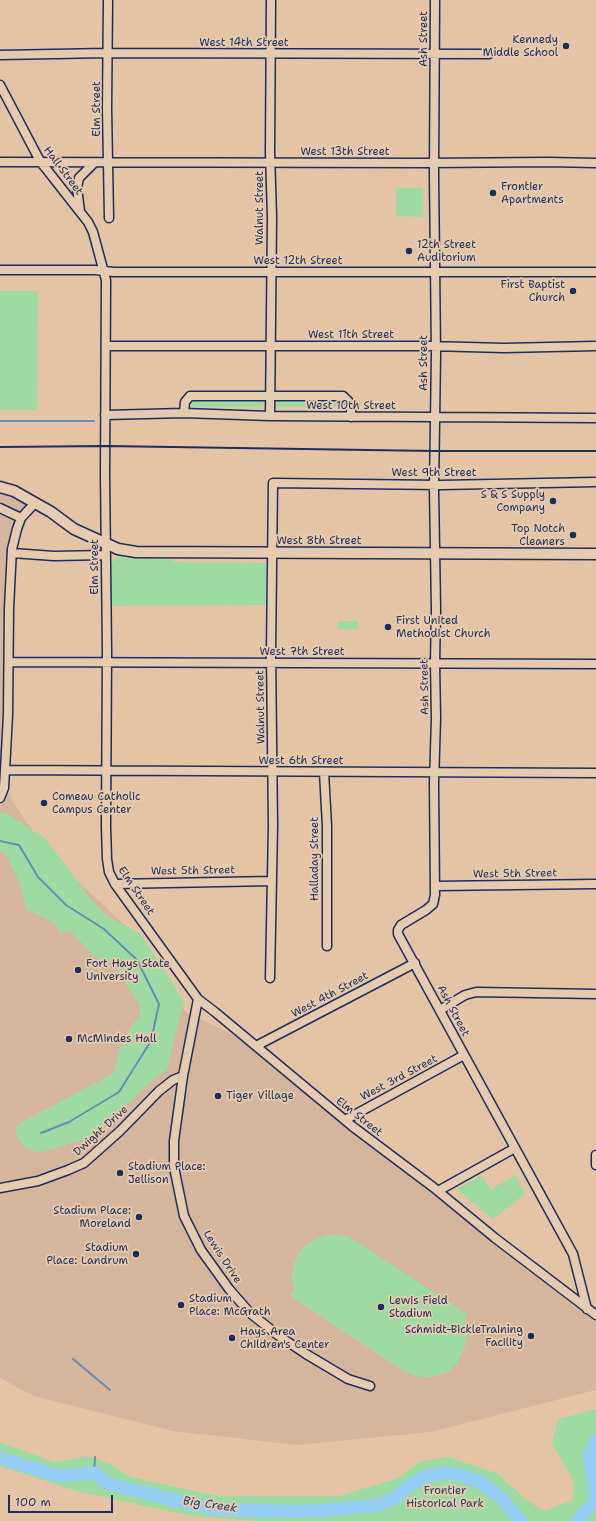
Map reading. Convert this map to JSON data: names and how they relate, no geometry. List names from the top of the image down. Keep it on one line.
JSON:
{"streets":{"main road":["West 8th Street"],"street":["Ash Street","West 14th Street","Elm Street","West 13th Street","Hall Street","Walnut Street","West 12th Street","West 11th Street","West 10th Street","West 9th Street","West 7th Street","West 6th Street","Halladay Street","West 5th Street","West 4th Street","West 3rd Street","Dwight Drive","Lewis Drive"]},"crossings":[["Ash Street","West 14th Street"],["Ash Street","Elm Street"],["Ash Street","West 13th Street"],["Ash Street","West 12th Street"],["Ash Street","West 11th Street"],["Ash Street","West 10th Street"],["Ash Street","West 9th Street"],["Ash Street","West 8th Street"],["Ash Street","West 7th Street"],["Ash Street","West 6th Street"],["Ash Street","West 5th Street"],["Ash Street","West 4th Street"],["Ash Street","West 3rd Street"],["West 14th Street","Elm Street"],["West 14th Street","Walnut Street"],["Elm Street","West 13th Street"],["Elm Street","Hall Street"],["Elm Street","West 12th Street"],["Elm Street","West 11th Street"],["Elm Street","West 10th Street"],["Elm Street","West 8th Street"],["Elm Street","West 7th Street"],["Elm Street","West 6th Street"],["Elm Street","West 5th Street"],["Elm Street","West 4th Street"],["Elm Street","West 3rd Street"],["Elm Street","Lewis Drive"],["West 13th Street","Hall Street"],["West 13th Street","Walnut Street"],["Hall Street","West 12th Street"],["Walnut Street","West 12th Street"],["Walnut Street","West 11th Street"],["Walnut Street","West 10th Street"],["Walnut Street","West 9th Street"],["Walnut Street","West 8th Street"],["Walnut Street","West 7th Street"],["Walnut Street","West 6th Street"],["Walnut Street","West 5th Street"],["West 6th Street","Halladay Street"],["Dwight Drive","Lewis Drive"]],"water":["Big Creek"],"parks":["Frontier Historical Park"],"places":["Kennedy Middle School","Frontier Apartments","12th Street Auditorium","First Baptist Church","S & S Supply Company","Top Notch Cleaners","First United Methodist Church","Comeau Catholic Campus Center","Fort Hays State University","McMindes Hall","Tiger Village","Stadium Place: Jellison","Stadium Place: Moreland","Stadium Place: Landrum","Stadium Place: McGrath","Lewis Field Stadium","Schmidt-BickleTraining Facility","Hays Area Children's Center"],"scale_bar":"100 m"}
